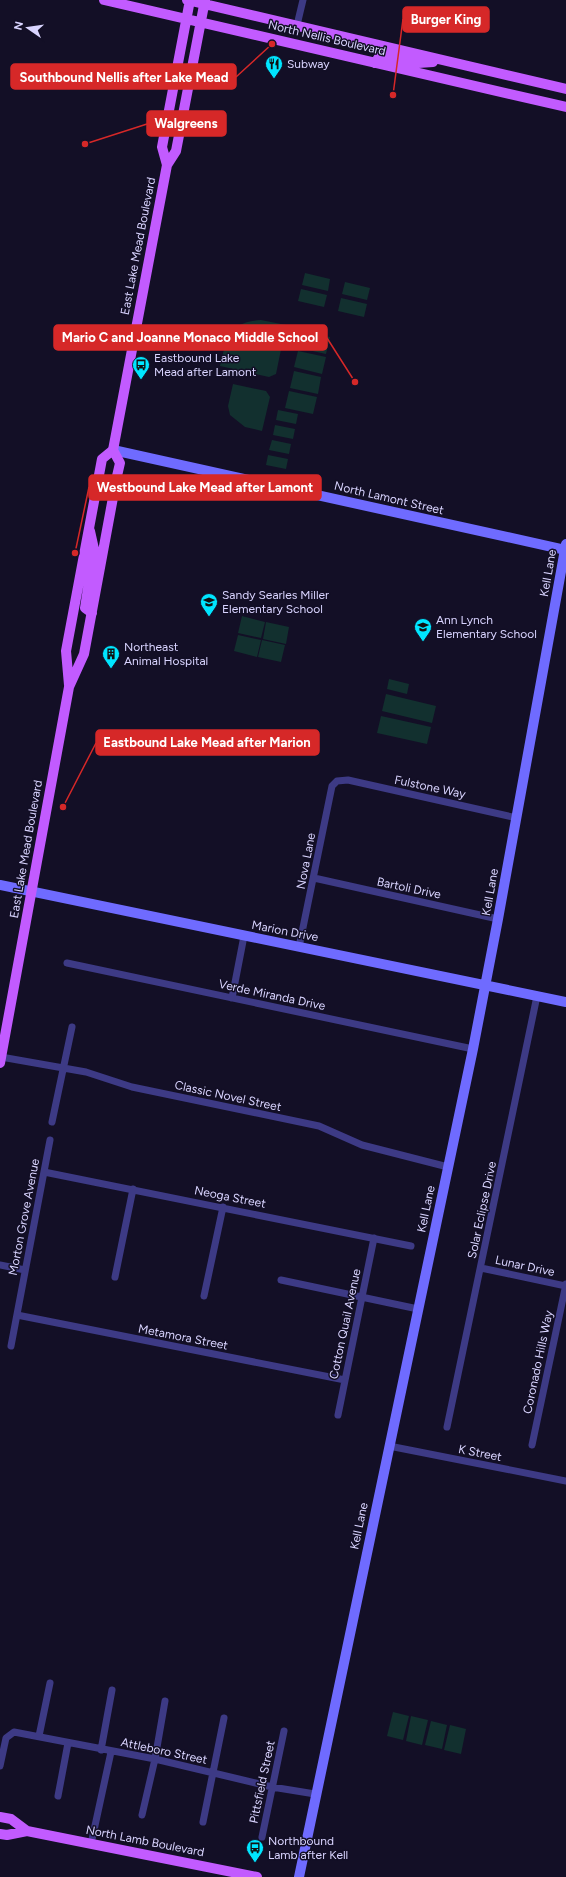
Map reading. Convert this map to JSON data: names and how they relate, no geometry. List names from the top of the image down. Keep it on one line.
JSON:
{"streets":{"main road":["North Nellis Boulevard","East Lake Mead Boulevard","North Lamb Boulevard"],"street":["North Lamont Street","Kell Lane","Fulstone Way","Nova Lane","Bartoli Drive","Marion Drive","Verde Miranda Drive","Classic Novel Street","Neoga Street","Solar Eclipse Drive","Morton Grove Avenue","Lunar Drive","Cotton Quail Avenue","Metamora Street","Coronado Hills Way","K Street","Attleboro Street","Pittsfield Street"]},"crossings":[["North Nellis Boulevard","East Lake Mead Boulevard"],["East Lake Mead Boulevard","North Lamont Street"],["East Lake Mead Boulevard","Marion Drive"],["East Lake Mead Boulevard","Classic Novel Street"],["North Lamont Street","Kell Lane"],["Kell Lane","Fulstone Way"],["Kell Lane","Bartoli Drive"],["Kell Lane","Marion Drive"],["Kell Lane","Verde Miranda Drive"],["Kell Lane","Classic Novel Street"],["Kell Lane","K Street"],["Kell Lane","Attleboro Street"],["Fulstone Way","Nova Lane"],["Nova Lane","Bartoli Drive"],["Nova Lane","Marion Drive"],["Marion Drive","Solar Eclipse Drive"],["Neoga Street","Morton Grove Avenue"],["Neoga Street","Cotton Quail Avenue"],["Solar Eclipse Drive","Lunar Drive"],["Morton Grove Avenue","Metamora Street"],["Lunar Drive","Coronado Hills Way"],["Cotton Quail Avenue","Metamora Street"],["Attleboro Street","Pittsfield Street"]],"places":{"other":["Southbound Nellis after Lake Mead","Burger King","Walgreens","Mario C and Joanne Monaco Middle School","Westbound Lake Mead after Lamont","Eastbound Lake Mead after Marion"],"restaurant":["Subway"],"bus stop":["Eastbound Lake Mead after Lamont","Northbound Lamb after Kell"],"school or university":["Sandy Searles Miller Elementary School","Ann Lynch Elementary School"],"building":["Northeast Animal Hospital"]},"north":"left"}
